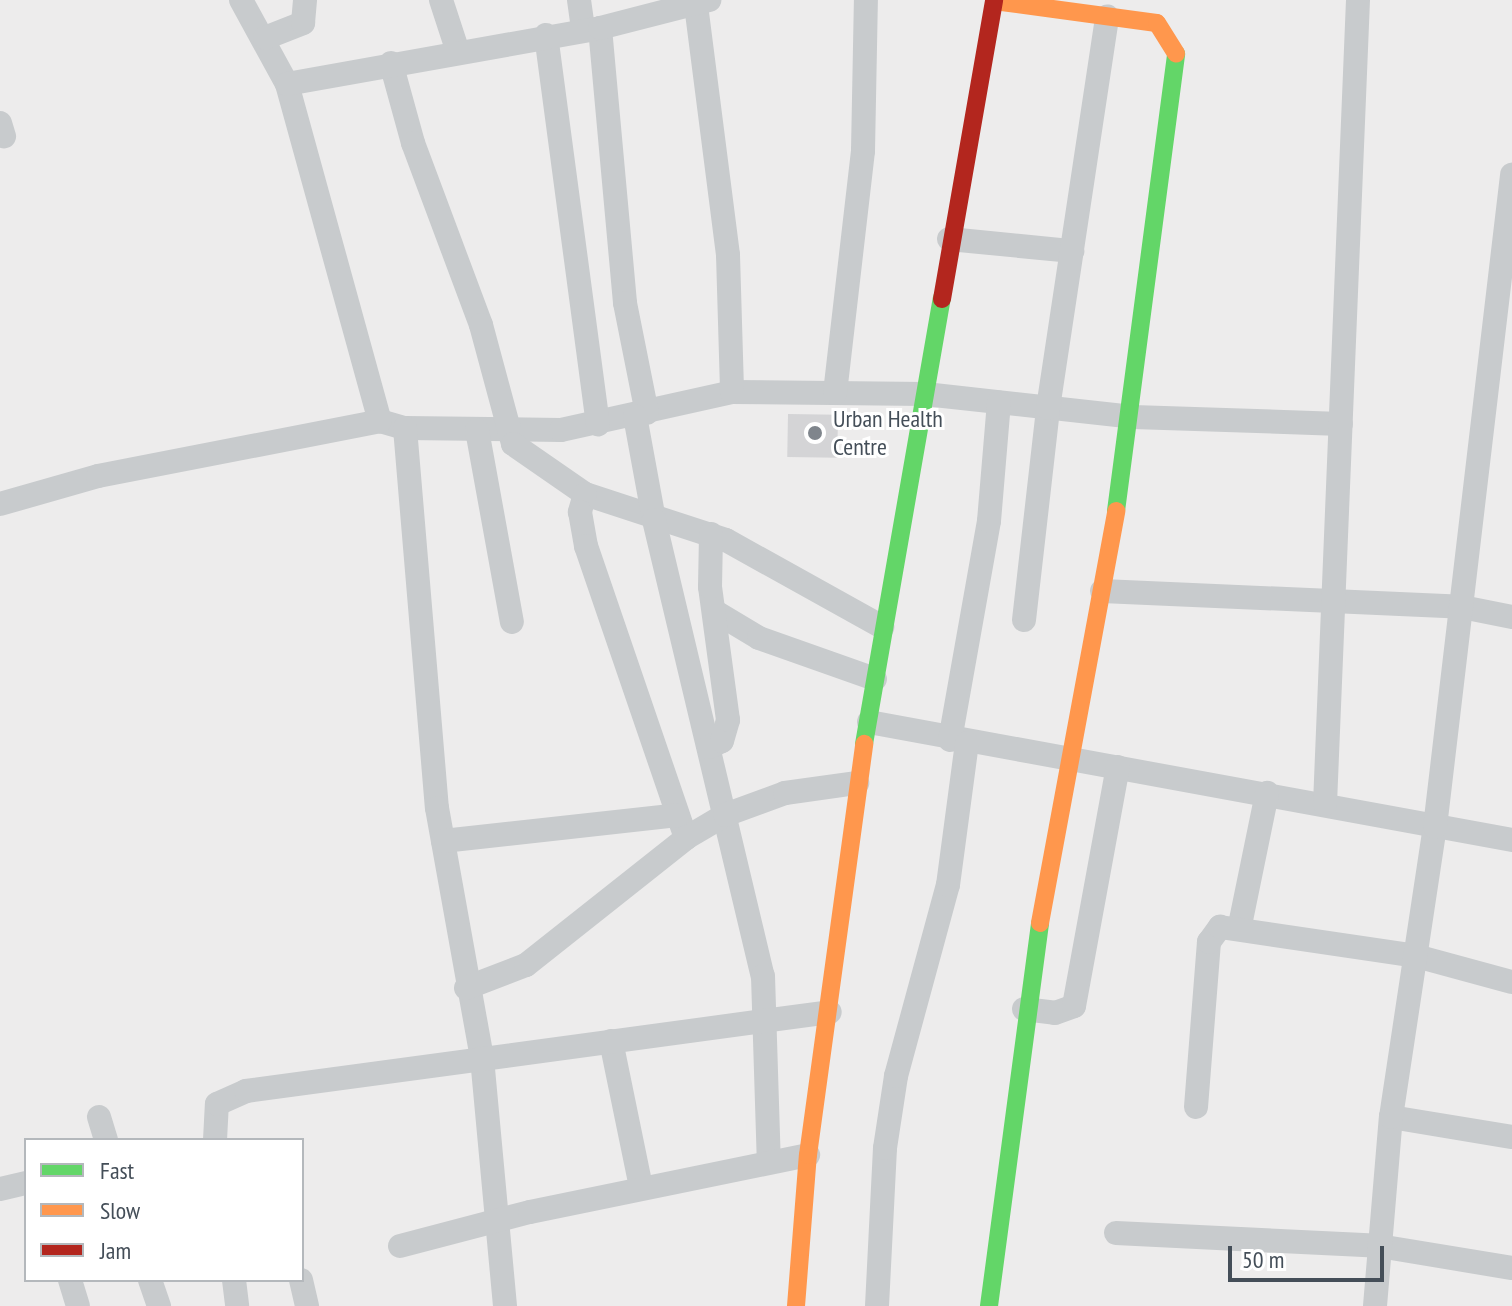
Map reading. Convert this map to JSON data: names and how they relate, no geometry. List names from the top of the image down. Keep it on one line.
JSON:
{"places":["Urban Health Centre"],"legend":["Fast","Slow","Jam"],"scale_bar":"50 m"}
